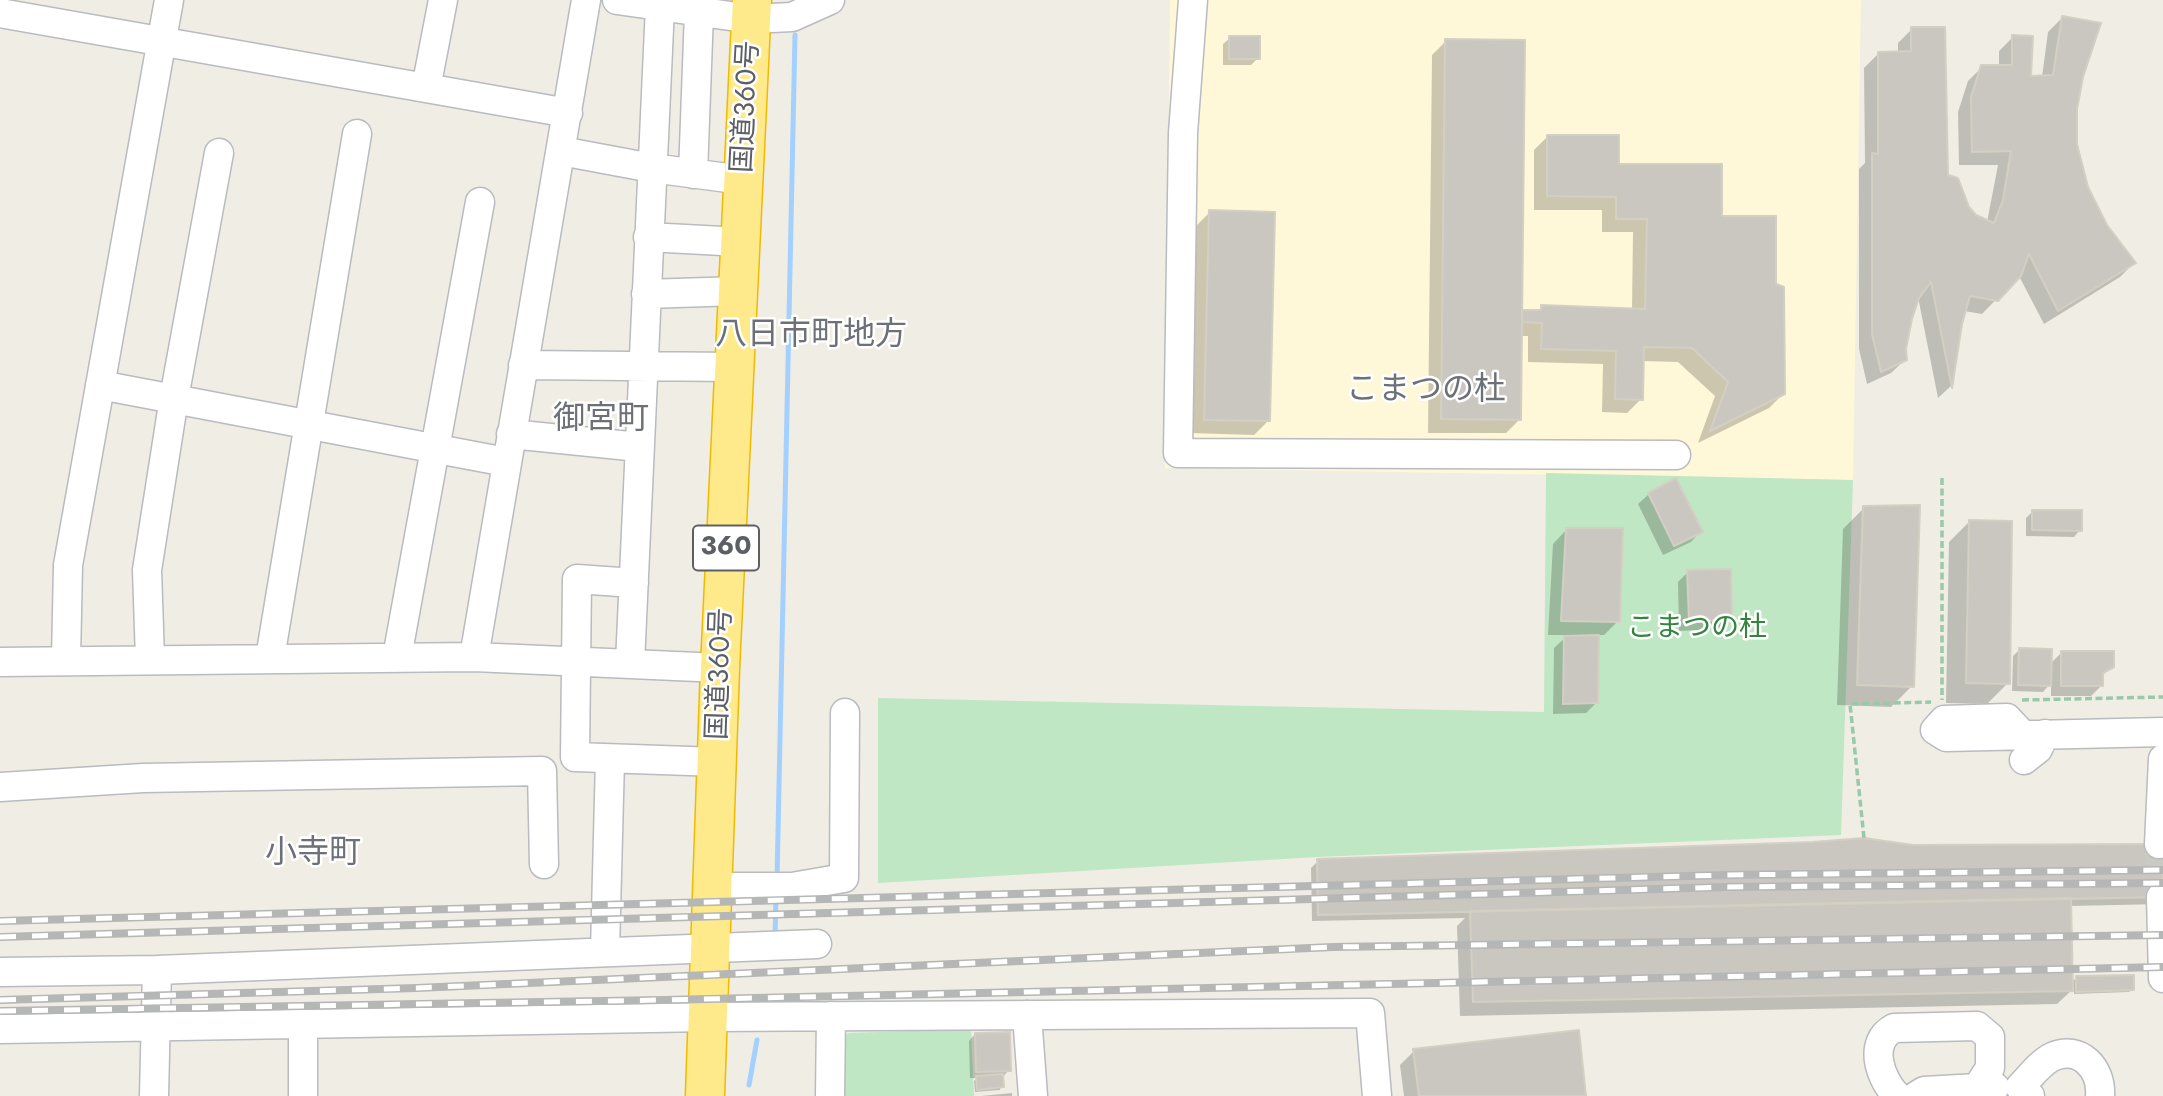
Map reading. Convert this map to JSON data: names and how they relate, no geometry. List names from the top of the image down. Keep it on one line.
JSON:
{"streets":{"highway":["国道360号","360"]},"districts":["八日市町地方","こまつの杜","御宮町","小寺町"],"parks":["こまつの杜"]}
